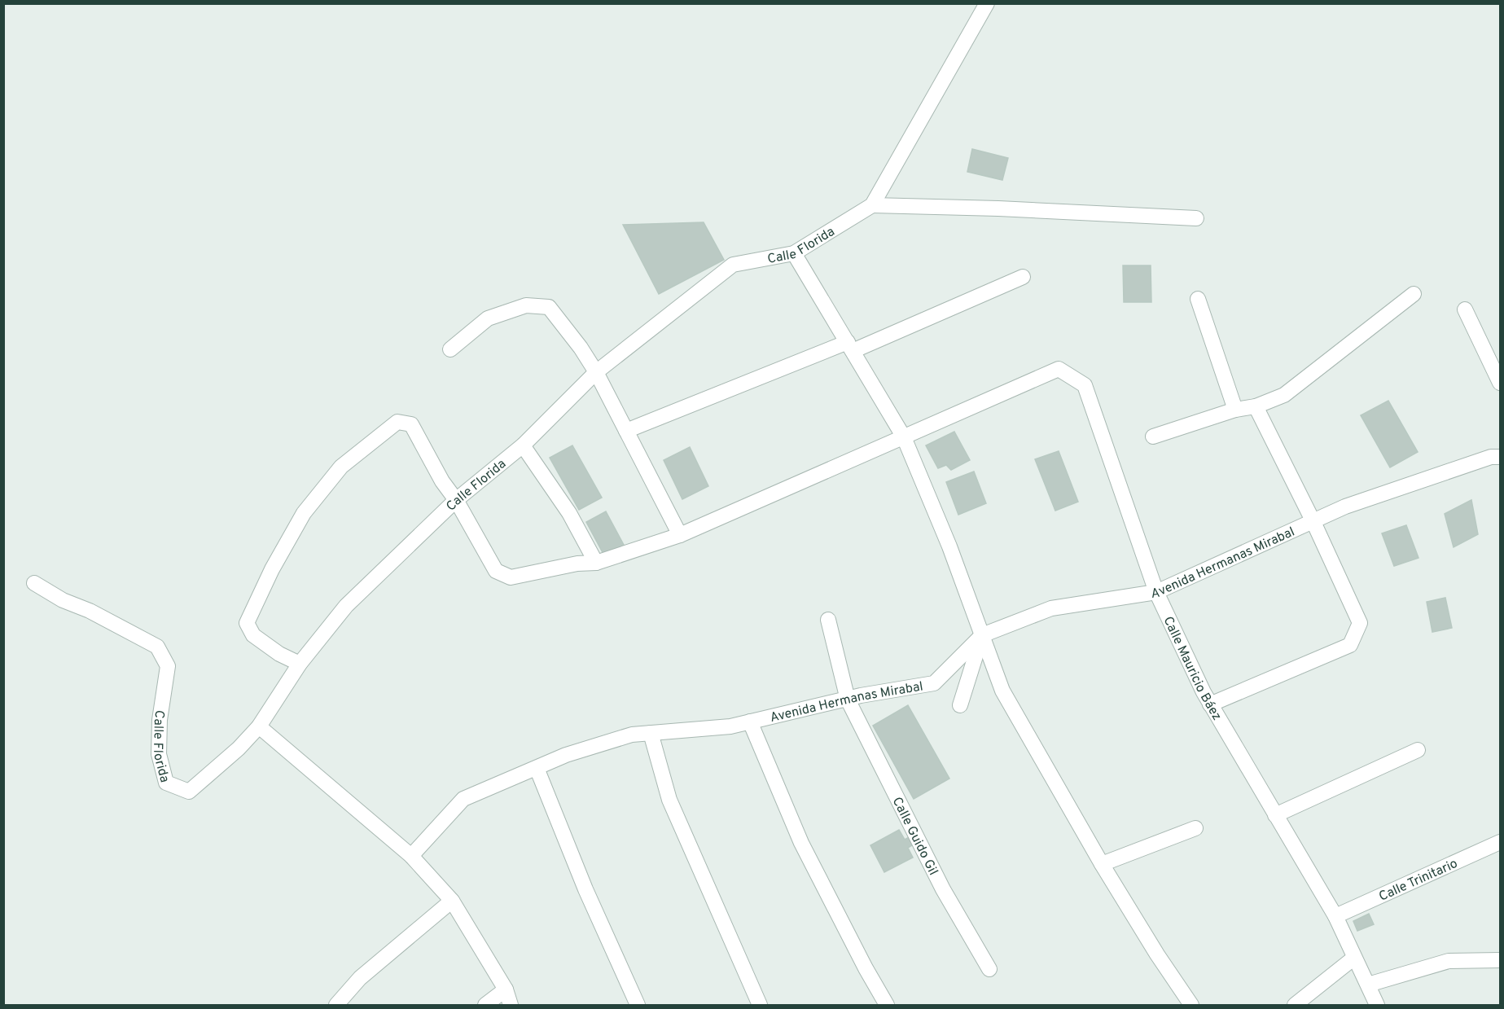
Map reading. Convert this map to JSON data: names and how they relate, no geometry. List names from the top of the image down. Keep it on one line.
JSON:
{"streets":{"street":["Calle Florida","Avenida Hermanas Mirabal","Calle Mauricio Báez","Calle Guido Gil","Calle Trinitario"]},"crossings":[["Avenida Hermanas Mirabal","Calle Mauricio Báez"],["Avenida Hermanas Mirabal","Calle Guido Gil"],["Calle Mauricio Báez","Calle Trinitario"]]}
